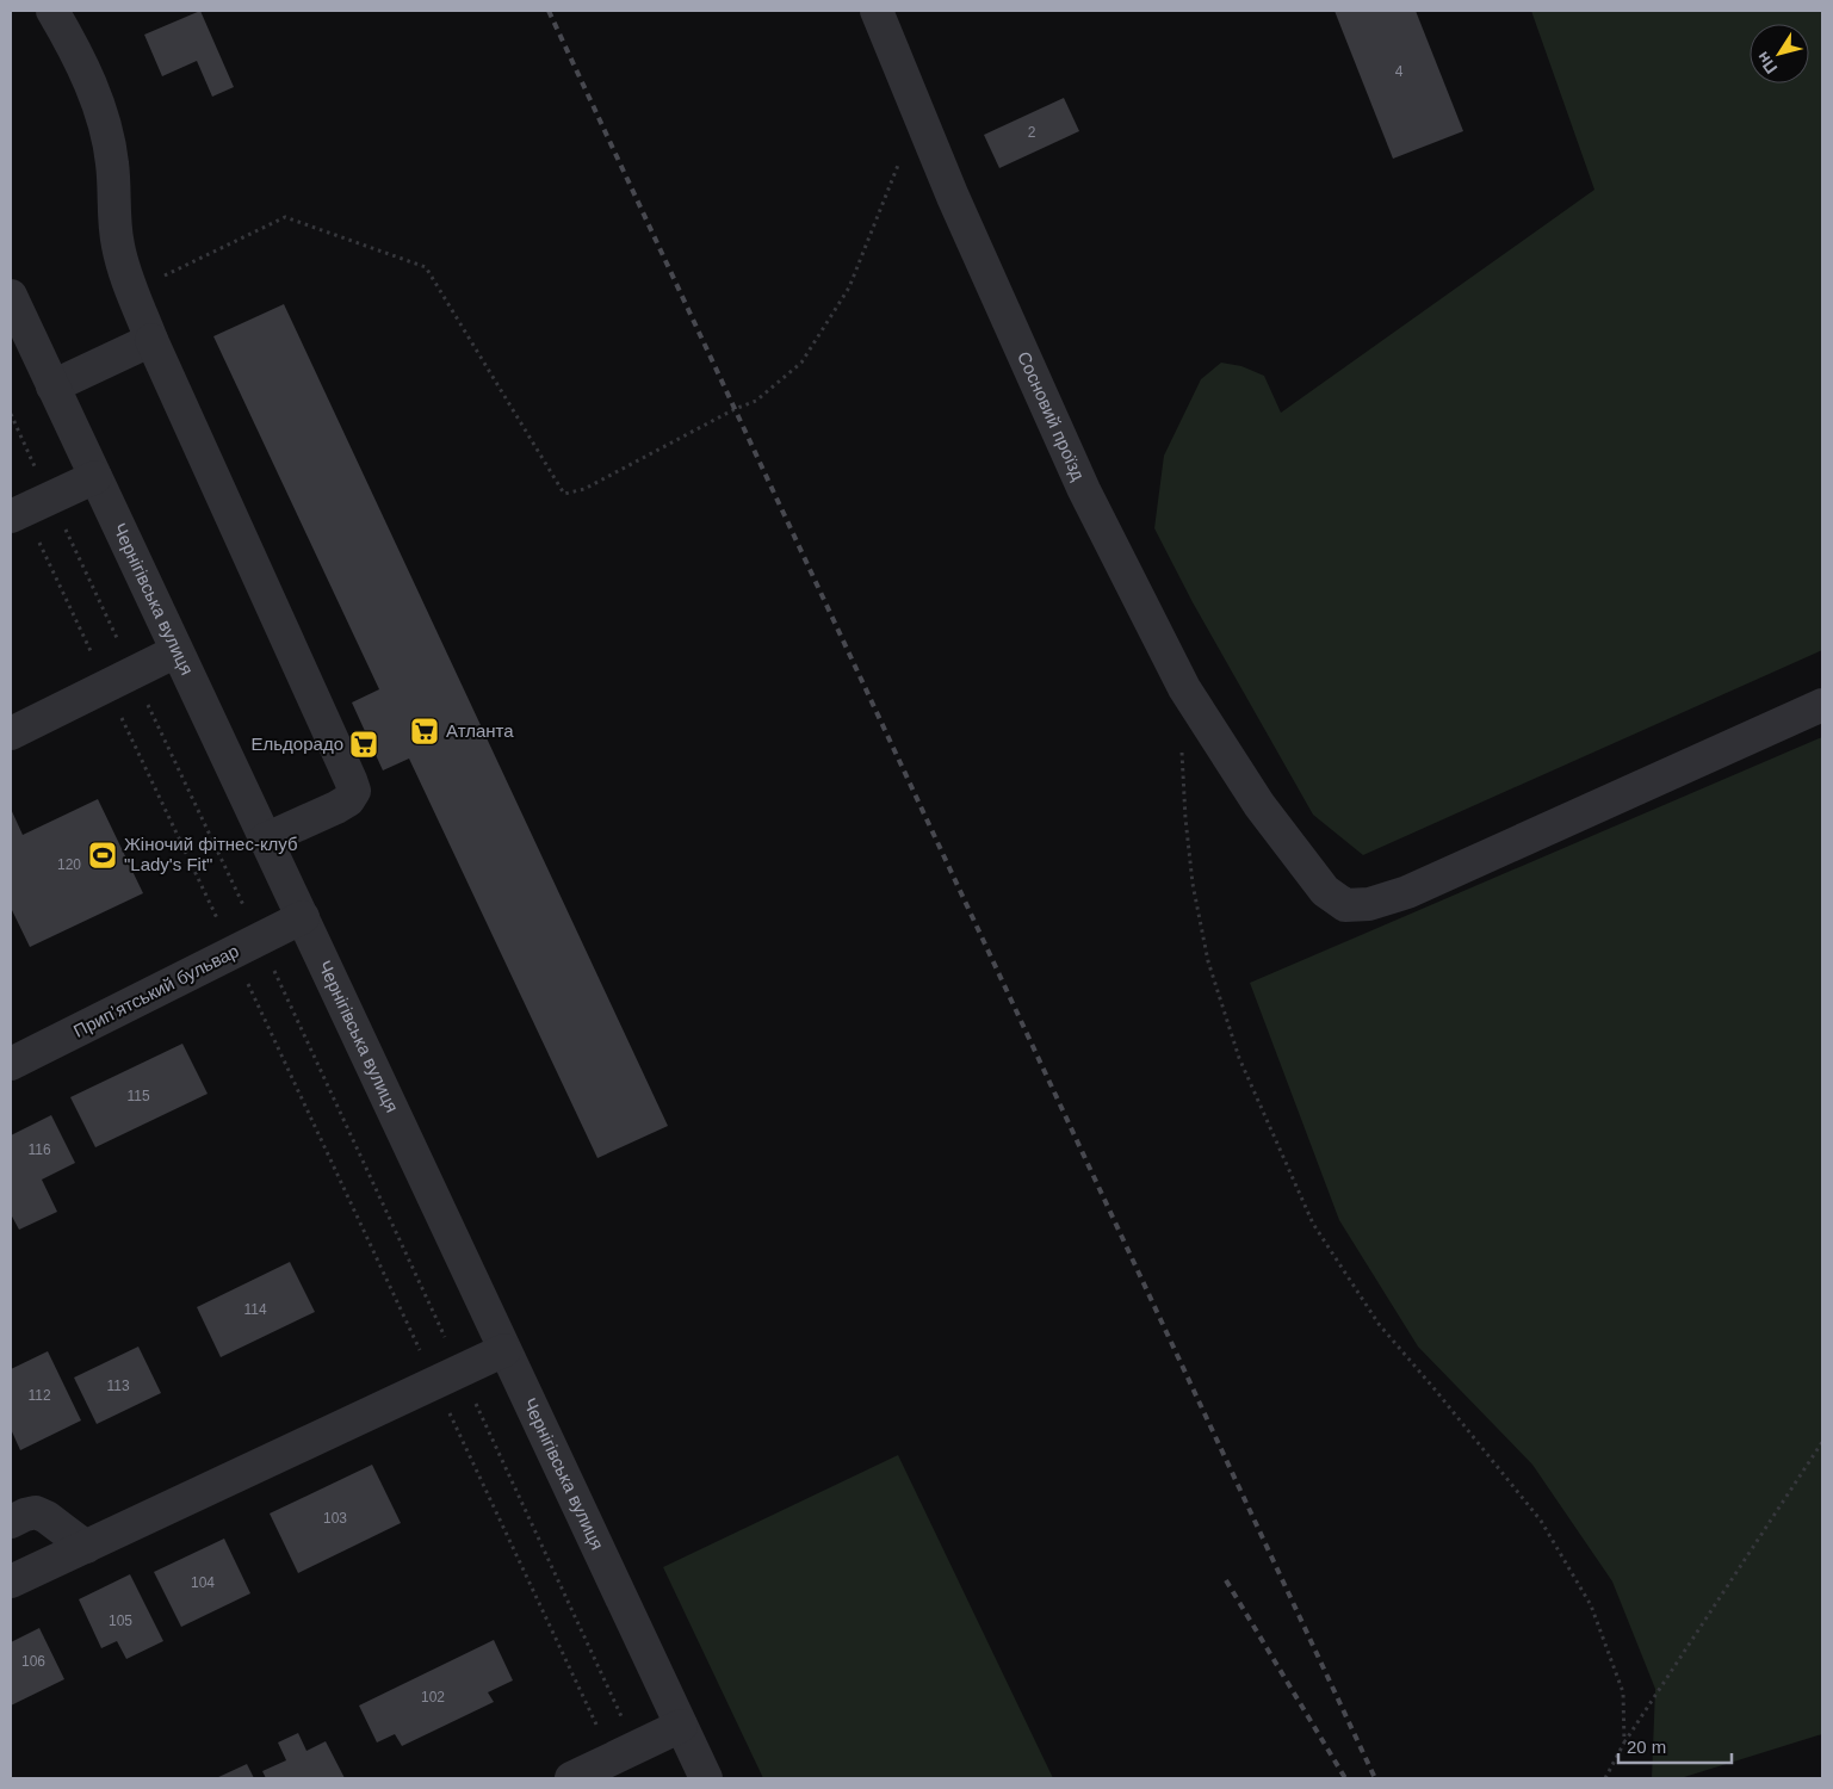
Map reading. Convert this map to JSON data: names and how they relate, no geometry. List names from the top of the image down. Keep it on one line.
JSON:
{"streets":{"street":["Сосновий проїзд","Чернігівська вулиця","Припʼятський бульвар"]},"crossings":[["Чернігівська вулиця","Припʼятський бульвар"]],"places":{"supermarket":["Атланта","Ельдорадо"],"sports":["Жіночий фітнес-клуб \"Lady's Fit\""]},"house_numbers":["4","2","120","115","116","114","113","112","103","104","105","106","102"],"scale_bar":"20 m","north":"bottom left"}
